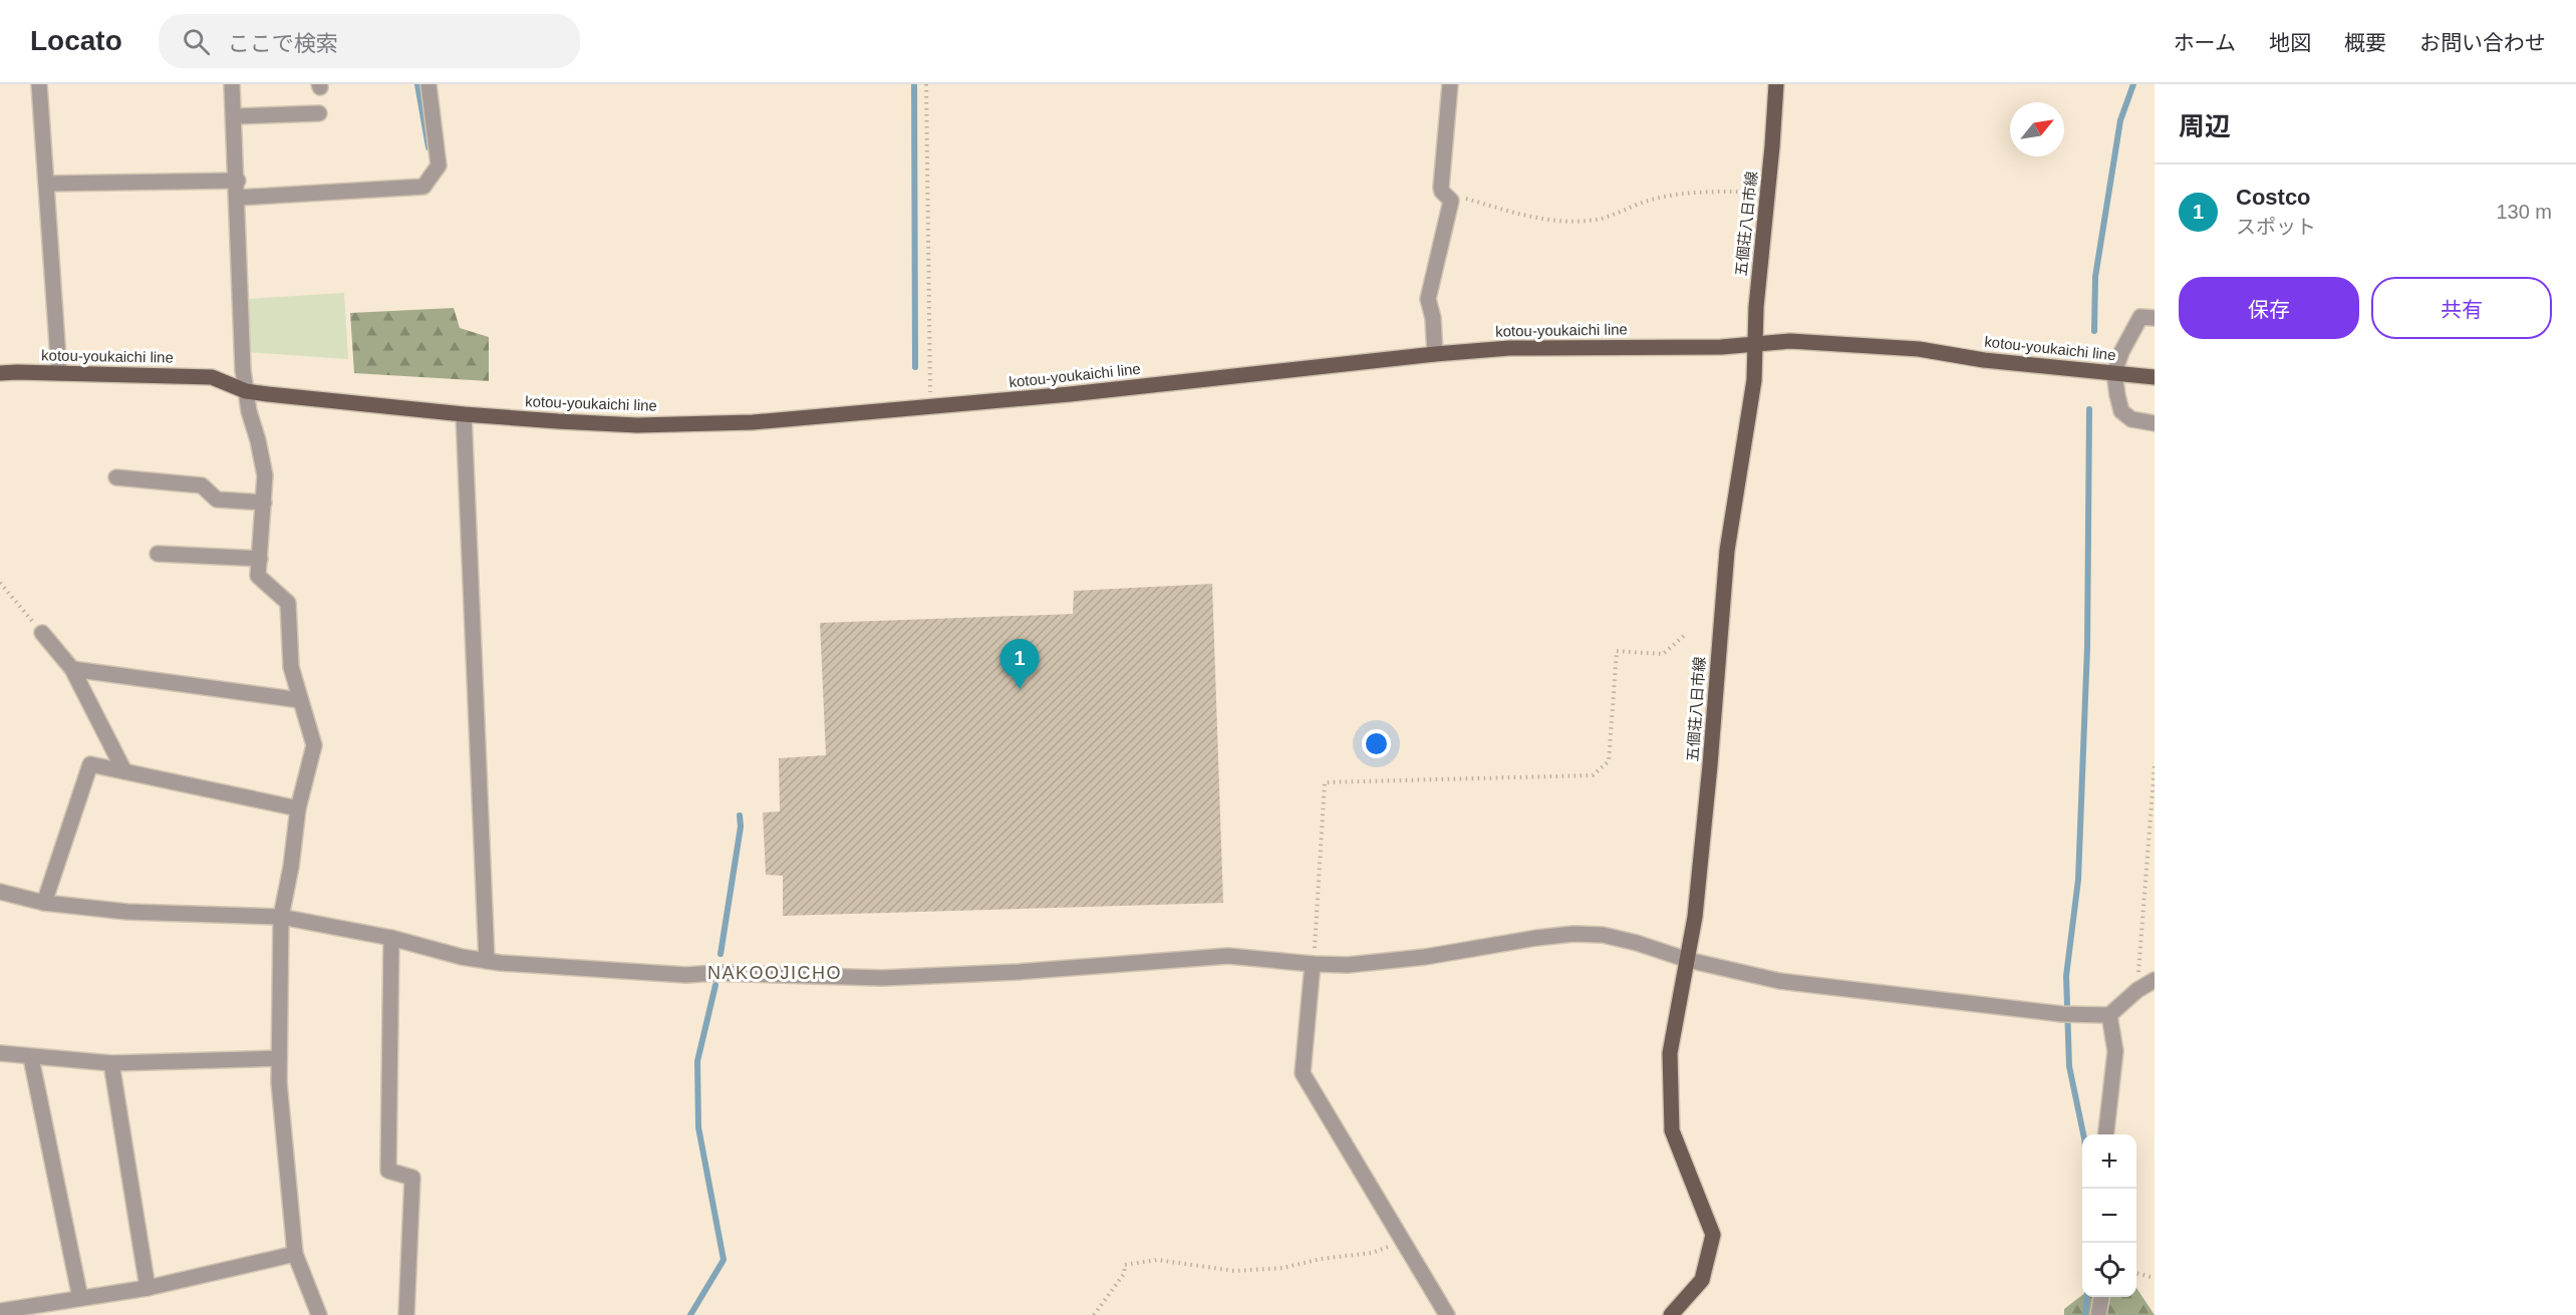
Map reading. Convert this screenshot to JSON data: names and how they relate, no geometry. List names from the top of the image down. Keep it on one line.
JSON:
{"streets":{"main road":["五個荘八日市線","kotou-youkaichi line"]},"crossings":[["五個荘八日市線","kotou-youkaichi line"]],"districts":["NAKOOJICHO"],"north":"top right","page":{"header":"Locato","search":"ここで検索","nav":["ホーム","地図","概要","お問い合わせ"],"heading":"周辺","list":[{"mark":"1","name":"Costco","note":"スポット","value":"130 m"}],"buttons":["保存","共有"],"pins":"1","map_buttons":["+","−"]}}
